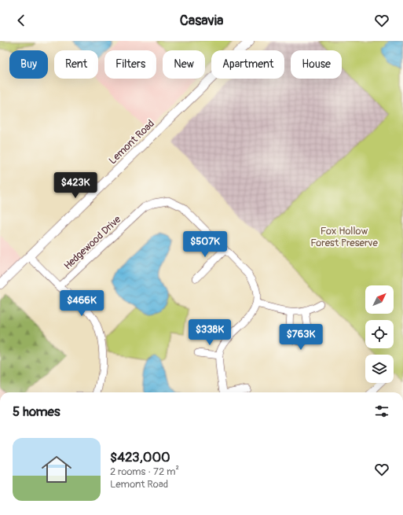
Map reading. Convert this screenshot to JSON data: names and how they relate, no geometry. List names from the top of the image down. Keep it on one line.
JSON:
{"streets":{"main road":["Lemont Road"],"street":["Hedgewood Drive"]},"parks":["Fox Hollow Forest Preserve"],"north":"top right","page":{"header":"Casavia","chip":["Buy","Rent","Filters","New","Apartment","House"],"price":["$423K","$507K","$466K","$338K","$763K"],"heading":"5 homes","list":[{"name":"$423,000","note":"2 rooms · 72 m² · Lemont Road"}]}}
